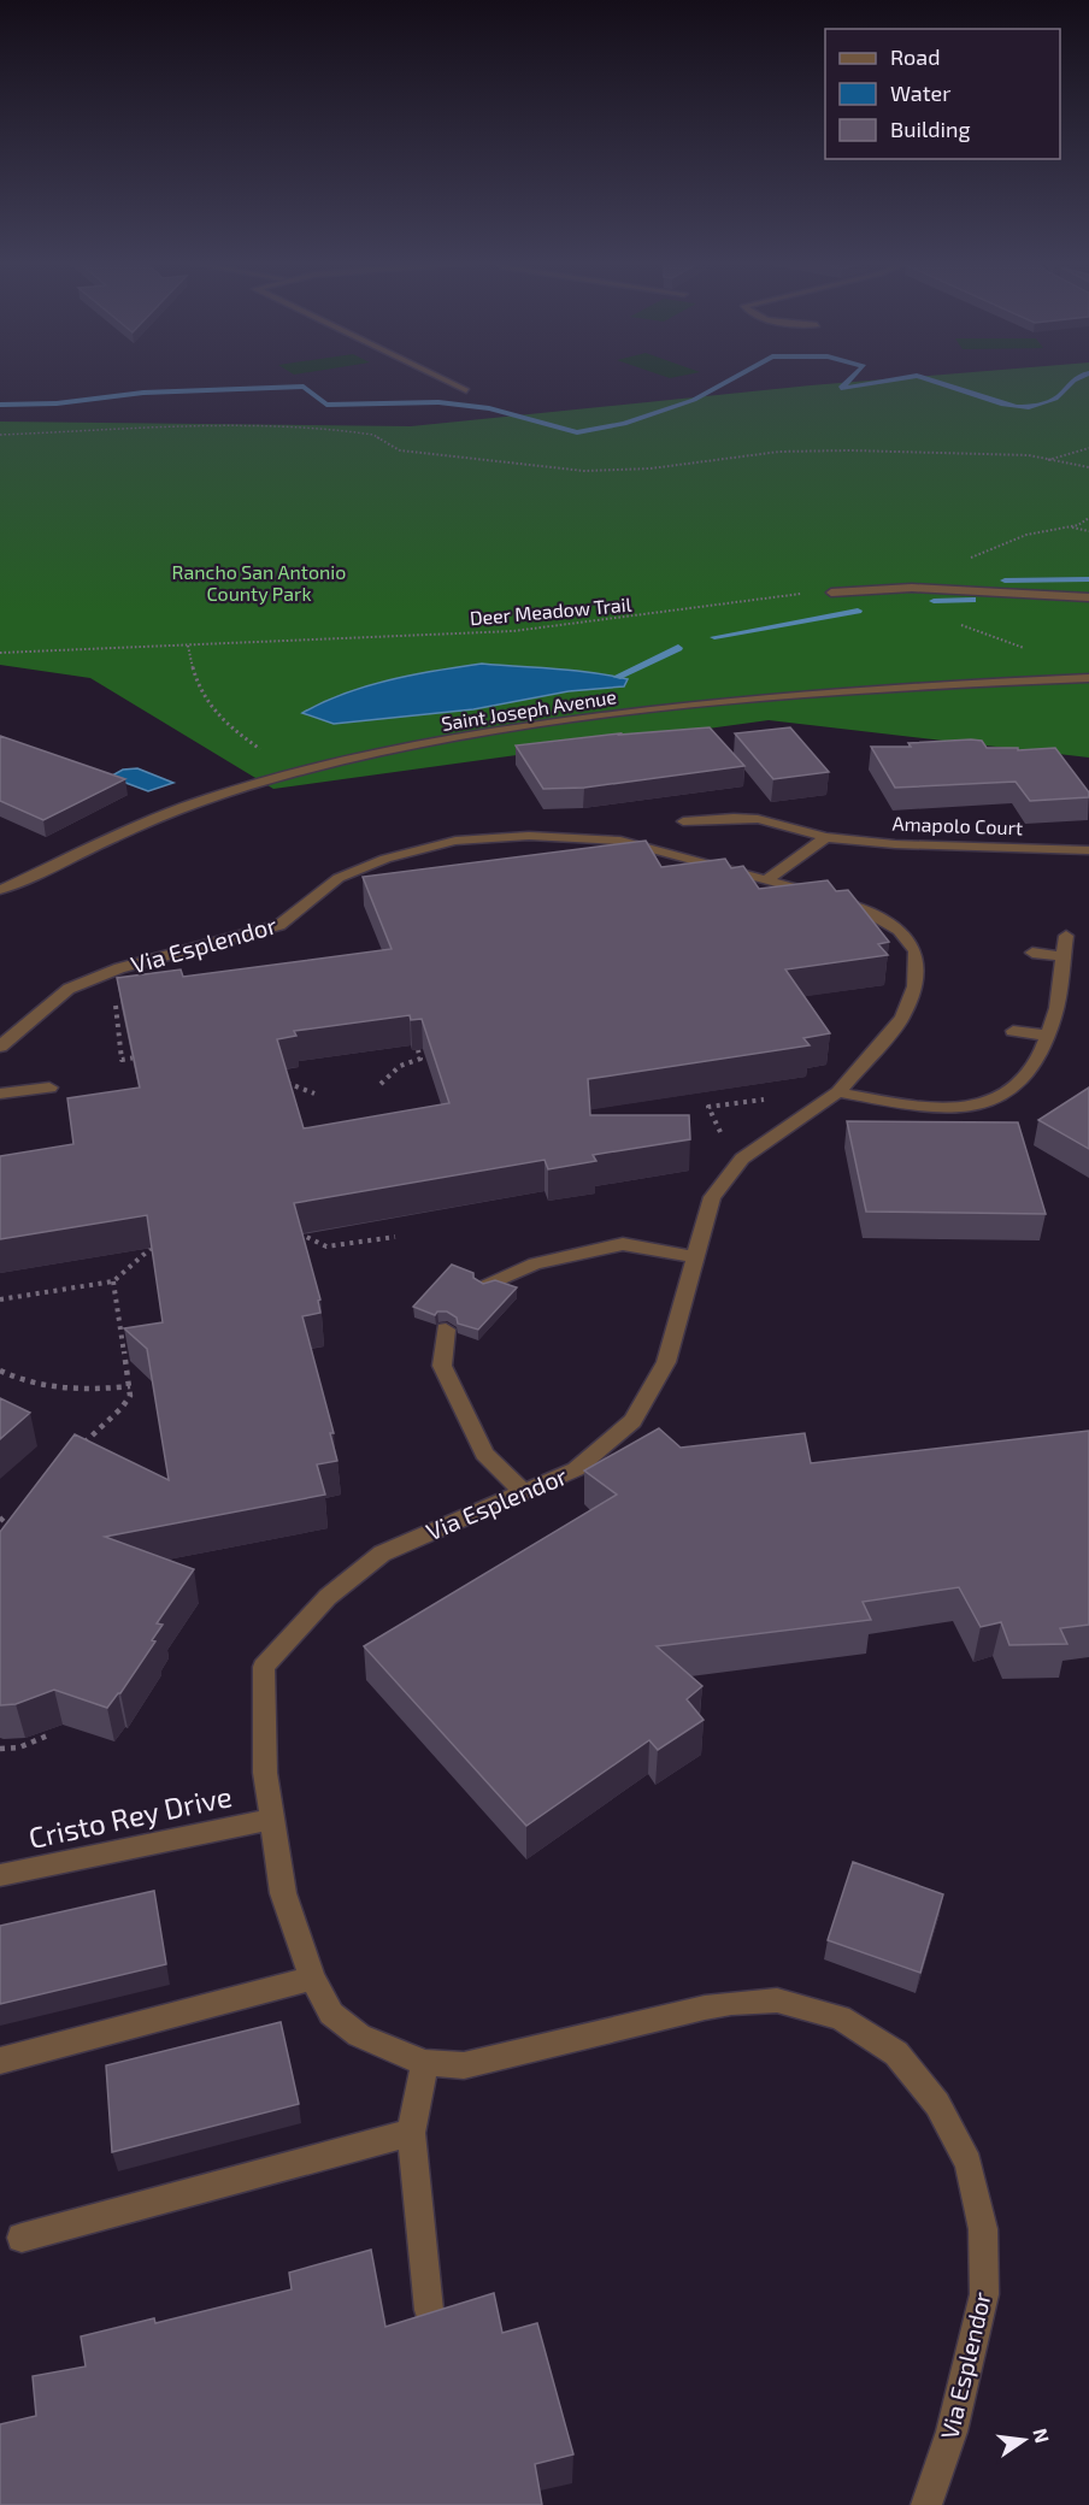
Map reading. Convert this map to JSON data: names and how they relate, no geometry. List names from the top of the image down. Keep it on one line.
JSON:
{"streets":{"street":["Saint Joseph Avenue","Amapolo Court","Via Esplendor","Cristo Rey Drive"],"path":["Deer Meadow Trail"]},"crossings":[["Via Esplendor","Cristo Rey Drive"]],"parks":["Rancho San Antonio County Park"],"legend":["Road","Water","Building"],"north":"right"}
